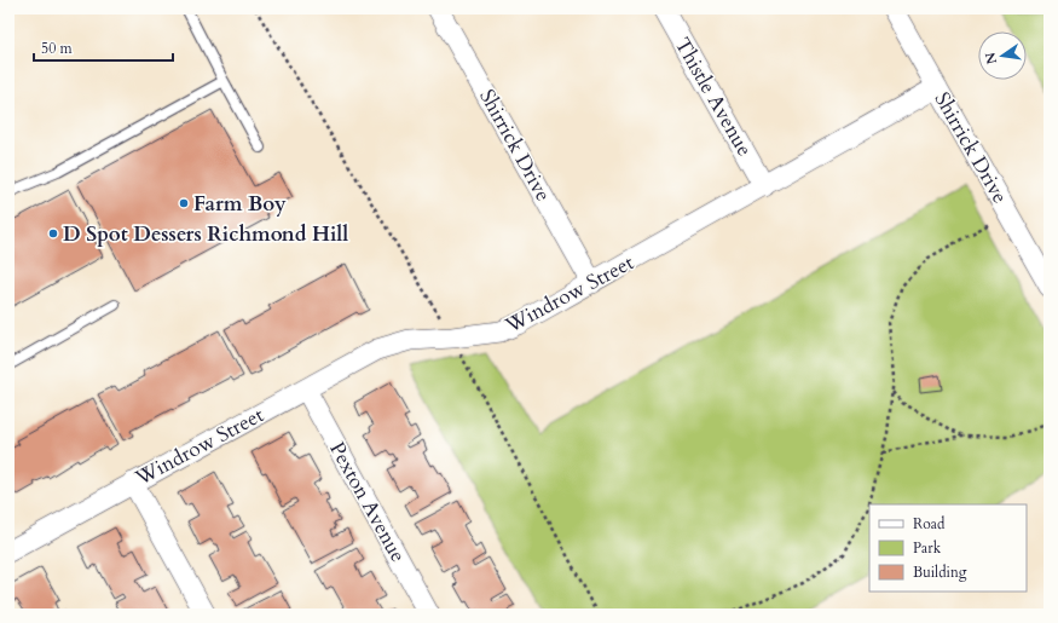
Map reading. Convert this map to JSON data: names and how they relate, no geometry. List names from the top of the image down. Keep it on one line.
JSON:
{"streets":{"street":["Thistle Avenue","Shirrick Drive","Windrow Street","Pexton Avenue"]},"crossings":[["Thistle Avenue","Windrow Street"],["Shirrick Drive","Windrow Street"],["Windrow Street","Pexton Avenue"]],"places":["Farm Boy","D Spot Dessers Richmond Hill"],"legend":["Road","Park","Building"],"scale_bar":"50 m","north":"left"}
